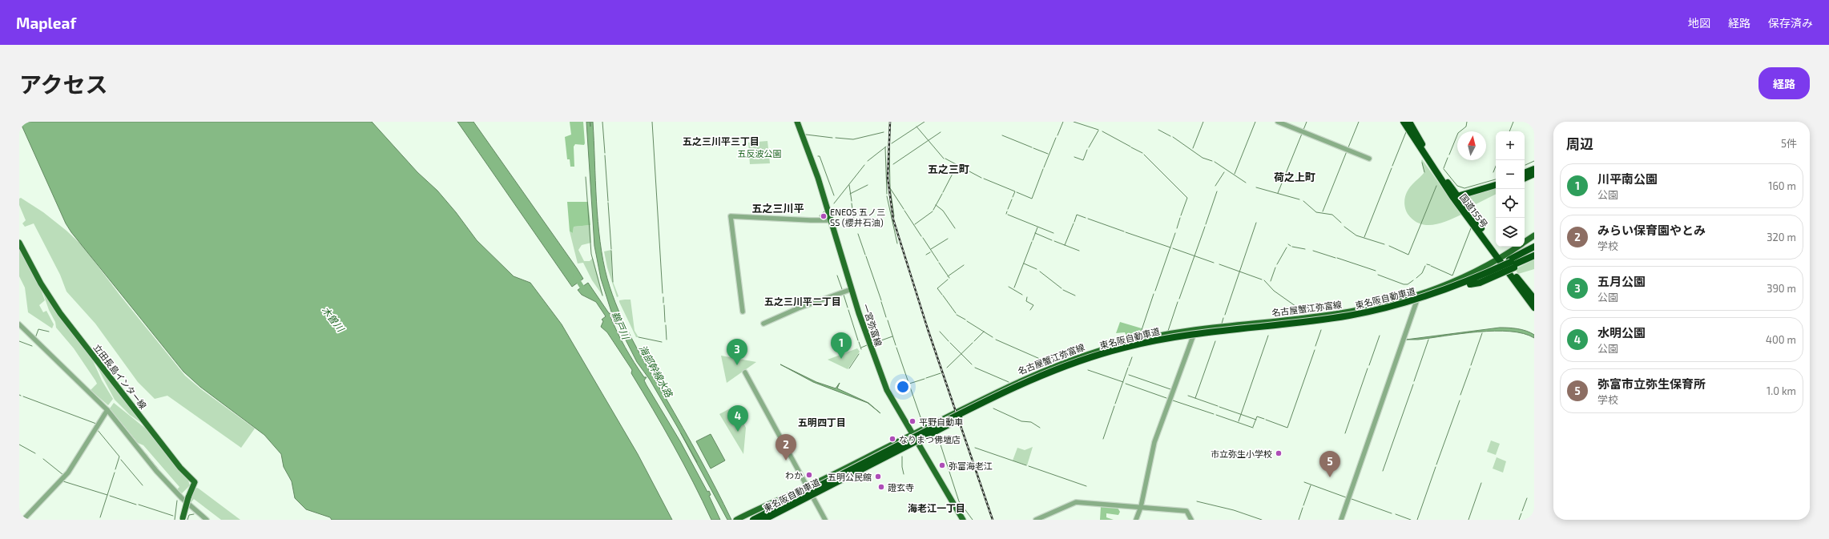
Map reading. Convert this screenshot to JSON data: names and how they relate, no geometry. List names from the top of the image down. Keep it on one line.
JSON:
{"streets":{"highway":["国道155号","東名阪自動車道"],"main road":["名古屋蟹江弥富線","一宮弥富線","立田長島インター線"]},"crossings":[["国道155号","東名阪自動車道"],["国道155号","名古屋蟹江弥富線"],["東名阪自動車道","名古屋蟹江弥富線"],["名古屋蟹江弥富線","一宮弥富線"]],"districts":["五之三川平三丁目","五之三町","荷之上町","五之三川平","五之三川平二丁目","五明四丁目","海老江一丁目"],"water":["木曽川","鵜戸川","海部幹線水路"],"parks":["五反波公園"],"places":["ENEOS 五ノ三 SS (櫻井石油)","平野自動車","なりまつ佛壇店","市立弥生小学校","弥富海老江","わか","五明公民館","證玄寺"],"north":"top","page":{"header":"Mapleaf","nav":["地図","経路","保存済み"],"title":"アクセス","buttons":"経路","heading":["周辺","5件"],"map_buttons":["+","−"],"list":[{"mark":"1","name":"川平南公園","note":"公園","value":"160 m"},{"mark":"2","name":"みらい保育園やとみ","note":"学校","value":"320 m"},{"mark":"3","name":"五月公園","note":"公園","value":"390 m"},{"mark":"4","name":"水明公園","note":"公園","value":"400 m"},{"mark":"5","name":"弥富市立弥生保育所","note":"学校","value":"1.0 km"}],"pins":["1","3","4","2","5"]}}
